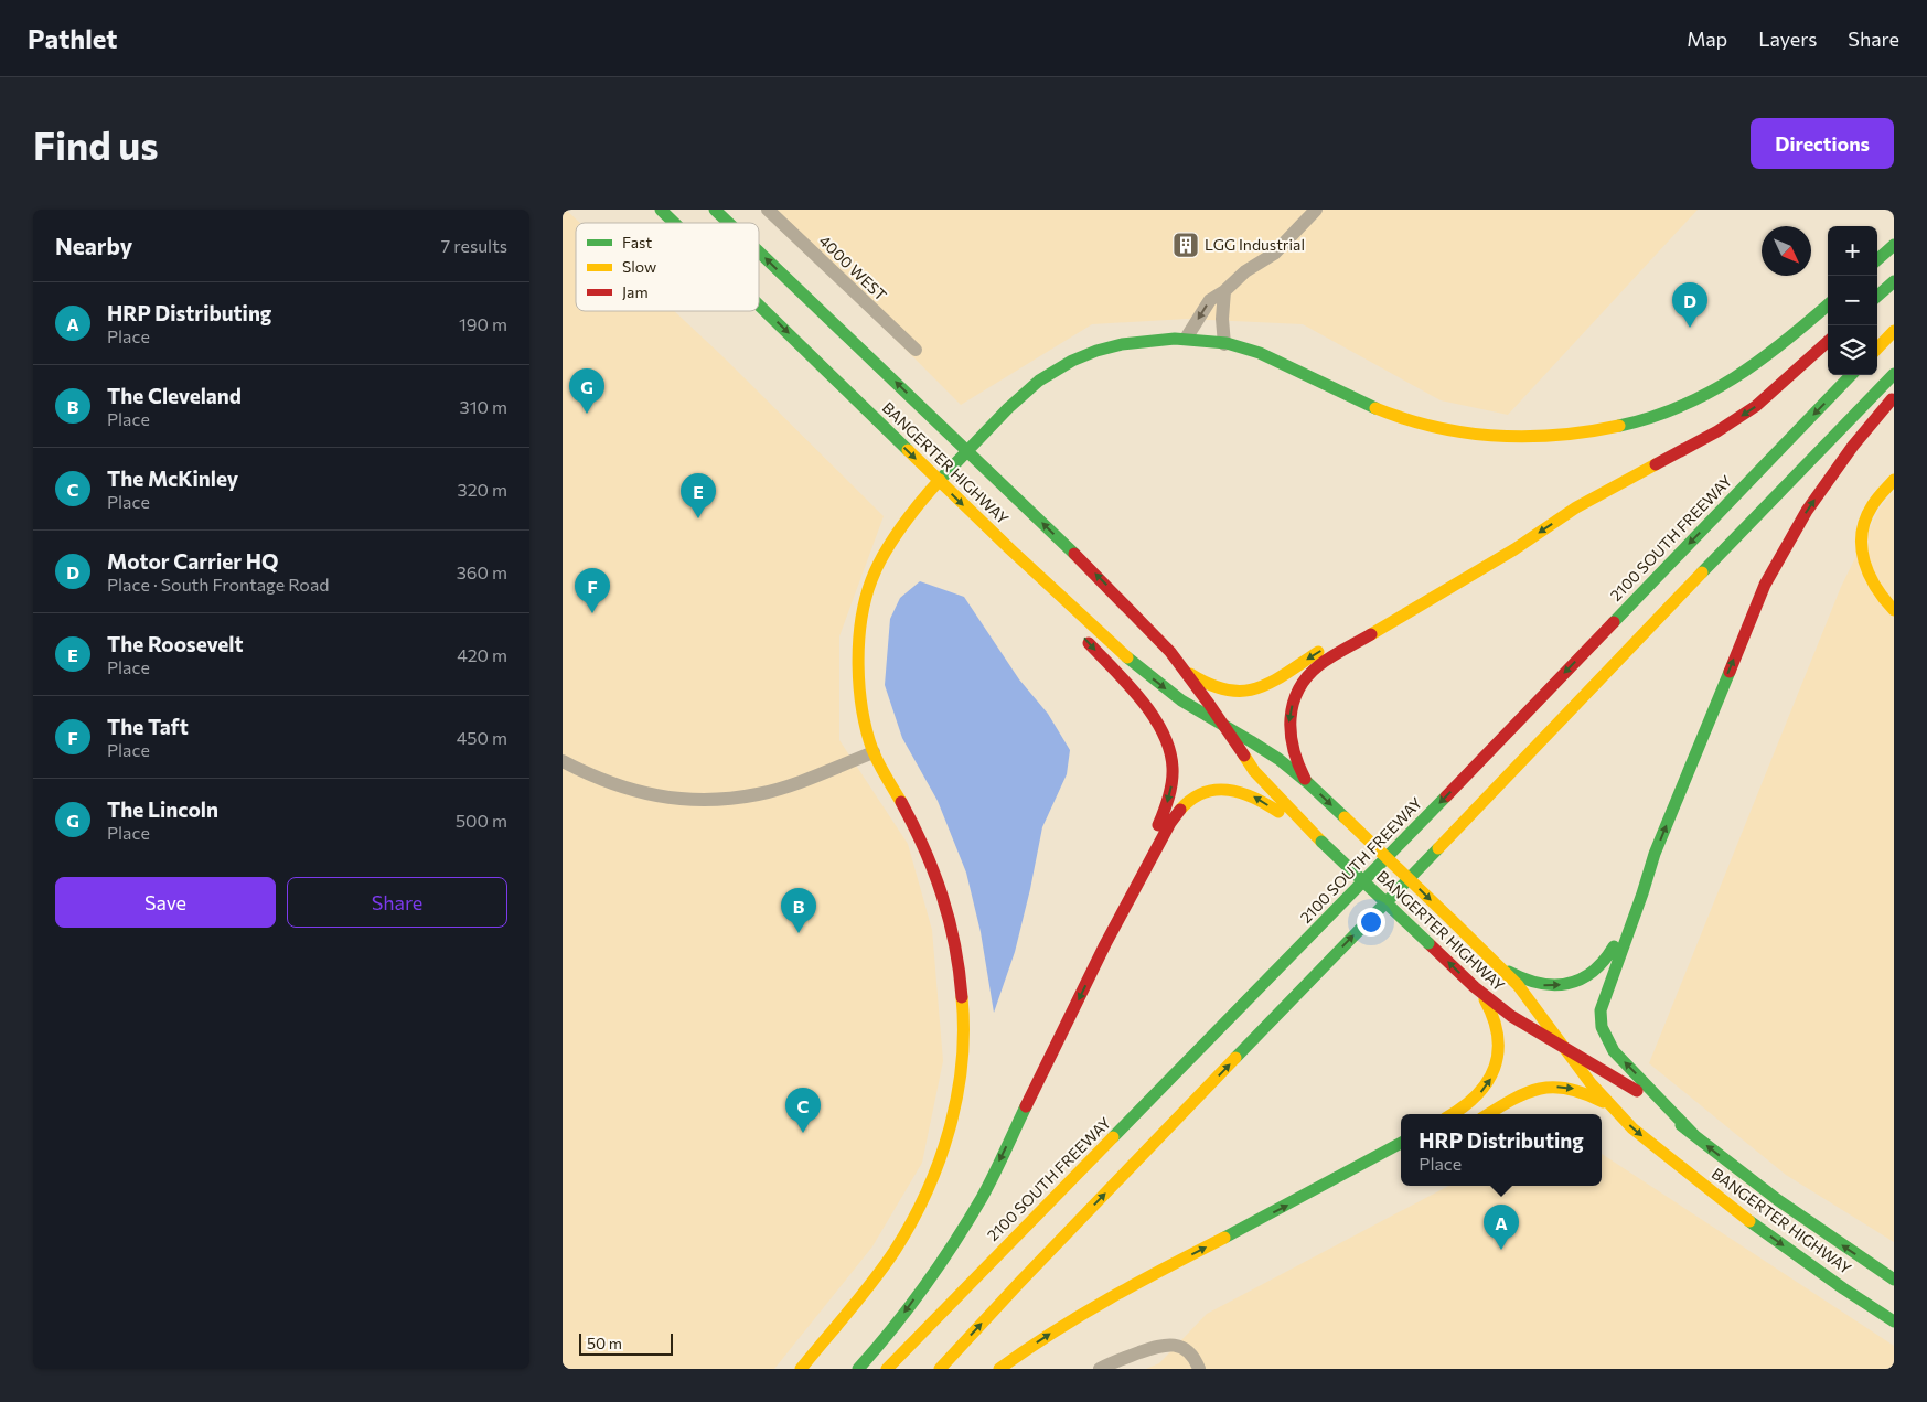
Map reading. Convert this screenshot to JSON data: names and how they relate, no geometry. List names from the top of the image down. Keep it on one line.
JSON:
{"streets":{"main road":["BANGERTER HIGHWAY","2100 SOUTH FREEWAY"],"street":["4000 WEST"]},"places":{"building":["LGG Industrial"]},"legend":["Fast","Slow","Jam"],"scale_bar":"50 m","north":"bottom right","page":{"header":"Pathlet","nav":["Map","Layers","Share"],"buttons":["Directions",["Save","Share"]],"title":"Find us","heading":["Nearby","7 results"],"map_buttons":["+","−"],"list":[{"mark":"A","name":"HRP Distributing","note":"Place","value":"190 m"},{"mark":"B","name":"The Cleveland","note":"Place","value":"310 m"},{"mark":"C","name":"The McKinley","note":"Place","value":"320 m"},{"mark":"D","name":"Motor Carrier HQ","note":"Place · South Frontage Road","value":"360 m"},{"mark":"E","name":"The Roosevelt","note":"Place","value":"420 m"},{"mark":"F","name":"The Taft","note":"Place","value":"450 m"},{"mark":"G","name":"The Lincoln","note":"Place","value":"500 m"}],"pins":["D","G","E","F","B","C","A"],"popup":["HRP Distributing","Place"],"scale":"50 m"}}
